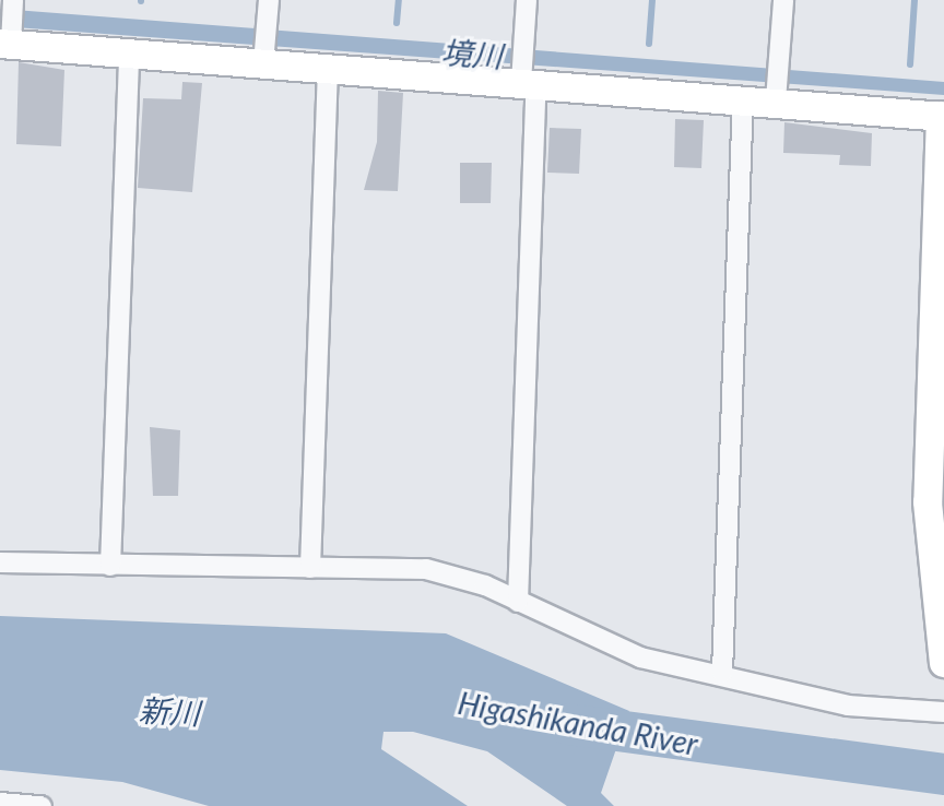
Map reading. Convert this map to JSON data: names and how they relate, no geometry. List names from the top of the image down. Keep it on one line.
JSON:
{"water":["境川","新川","Higashikanda River"]}
